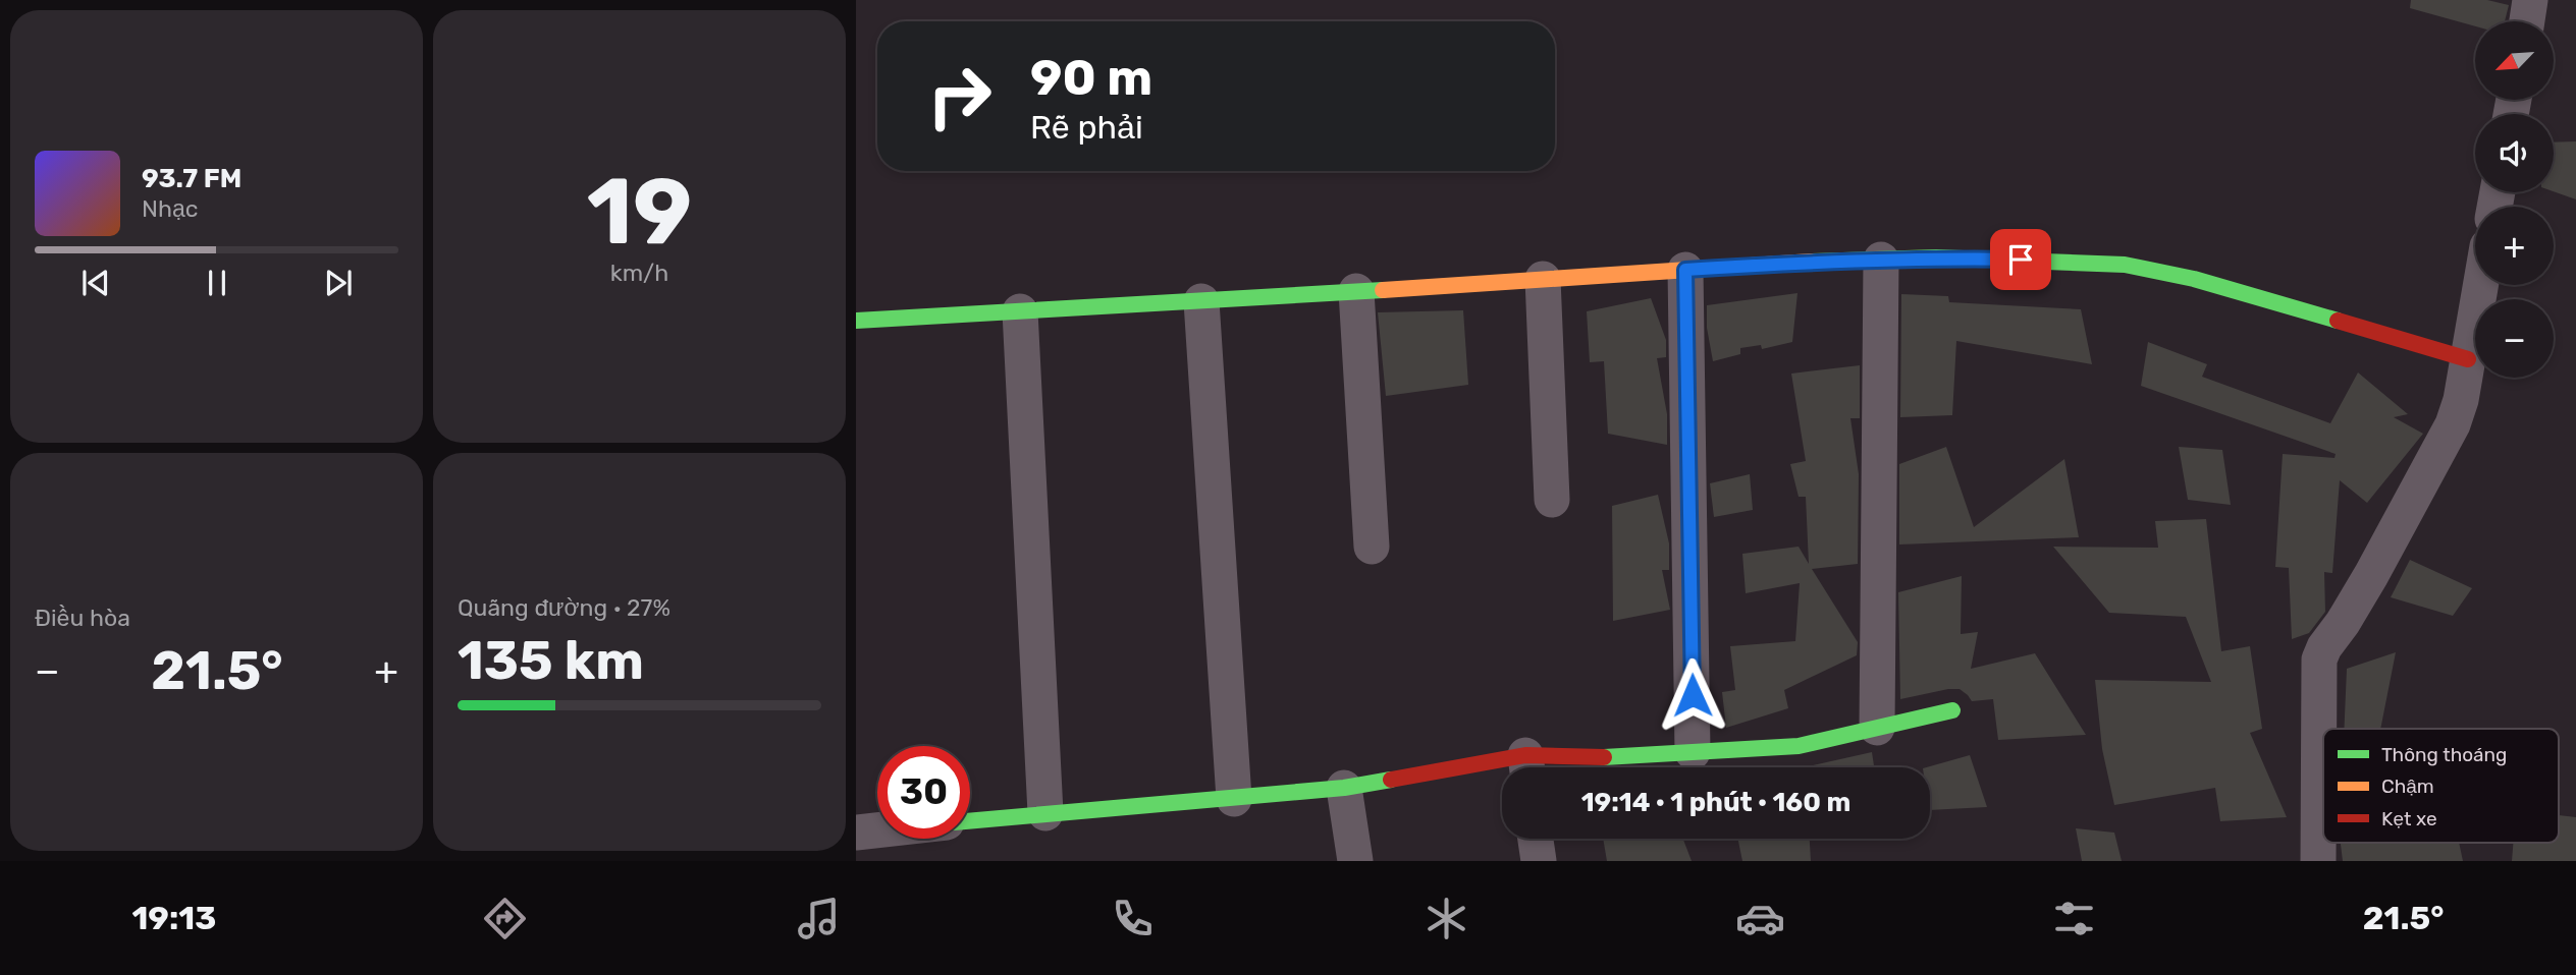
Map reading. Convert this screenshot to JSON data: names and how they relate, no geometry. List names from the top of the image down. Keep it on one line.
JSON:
{"legend":["Thông thoáng","Chậm","Kẹt xe"],"north":"bottom left","page":{"tile":[["19","km/h"],"Điều hòa",["Quãng đường · 27%","135 km"]],"map_buttons":["+","−"],"turn":["90 m","Rẽ phải"],"song":["93.7 FM","Nhạc"],"heat":["−","21.5°","+"],"limit":"30","trip":"19:14 · 1 phút · 160 m","tabs":["19:13","21.5°"]}}
